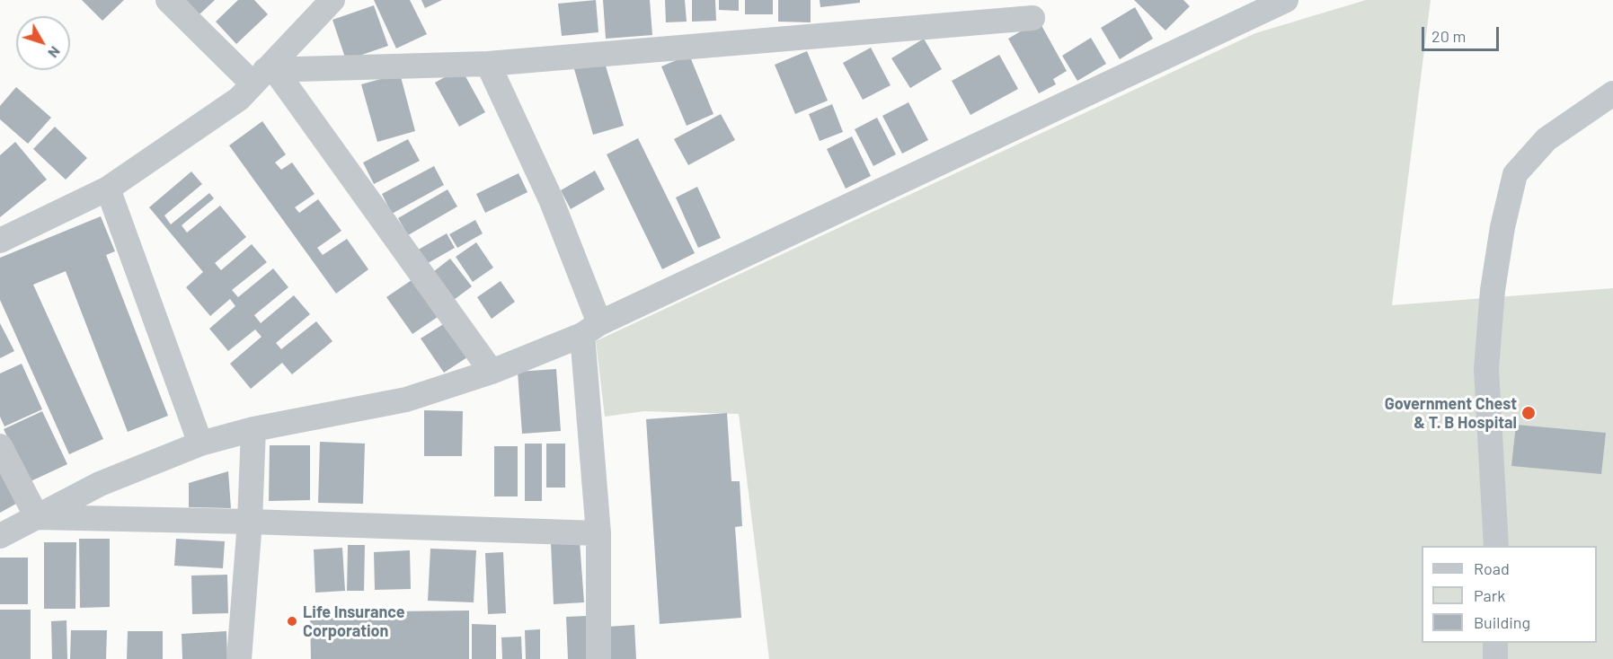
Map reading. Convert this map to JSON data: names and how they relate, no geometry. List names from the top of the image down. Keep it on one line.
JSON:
{"places":["Government Chest & T. B Hospital","Life Insurance Corporation"],"legend":["Road","Park","Building"],"scale_bar":"20 m","north":"bottom right"}
